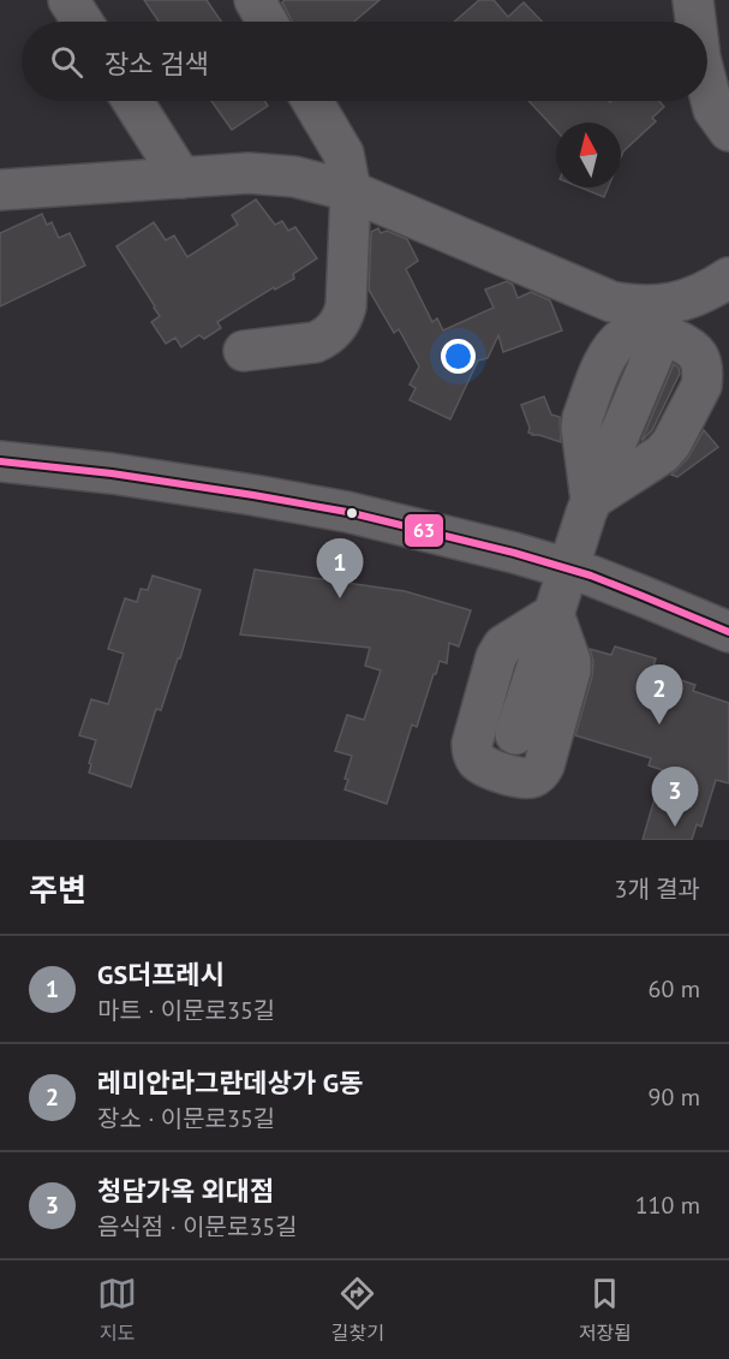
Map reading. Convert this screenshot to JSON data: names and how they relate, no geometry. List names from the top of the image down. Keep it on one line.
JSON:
{"lines":["transit line 63"],"north":"top","page":{"search":"장소 검색","pins":["1","2","3"],"heading":["주변","3개 결과"],"list":[{"mark":"1","name":"GS더프레시","note":"마트 · 이문로35길","value":"60 m"},{"mark":"2","name":"레미안라그란데상가 G동","note":"장소 · 이문로35길","value":"90 m"},{"mark":"3","name":"청담가옥 외대점","note":"음식점 · 이문로35길","value":"110 m"}],"nav":["지도","길찾기","저장됨"]}}
